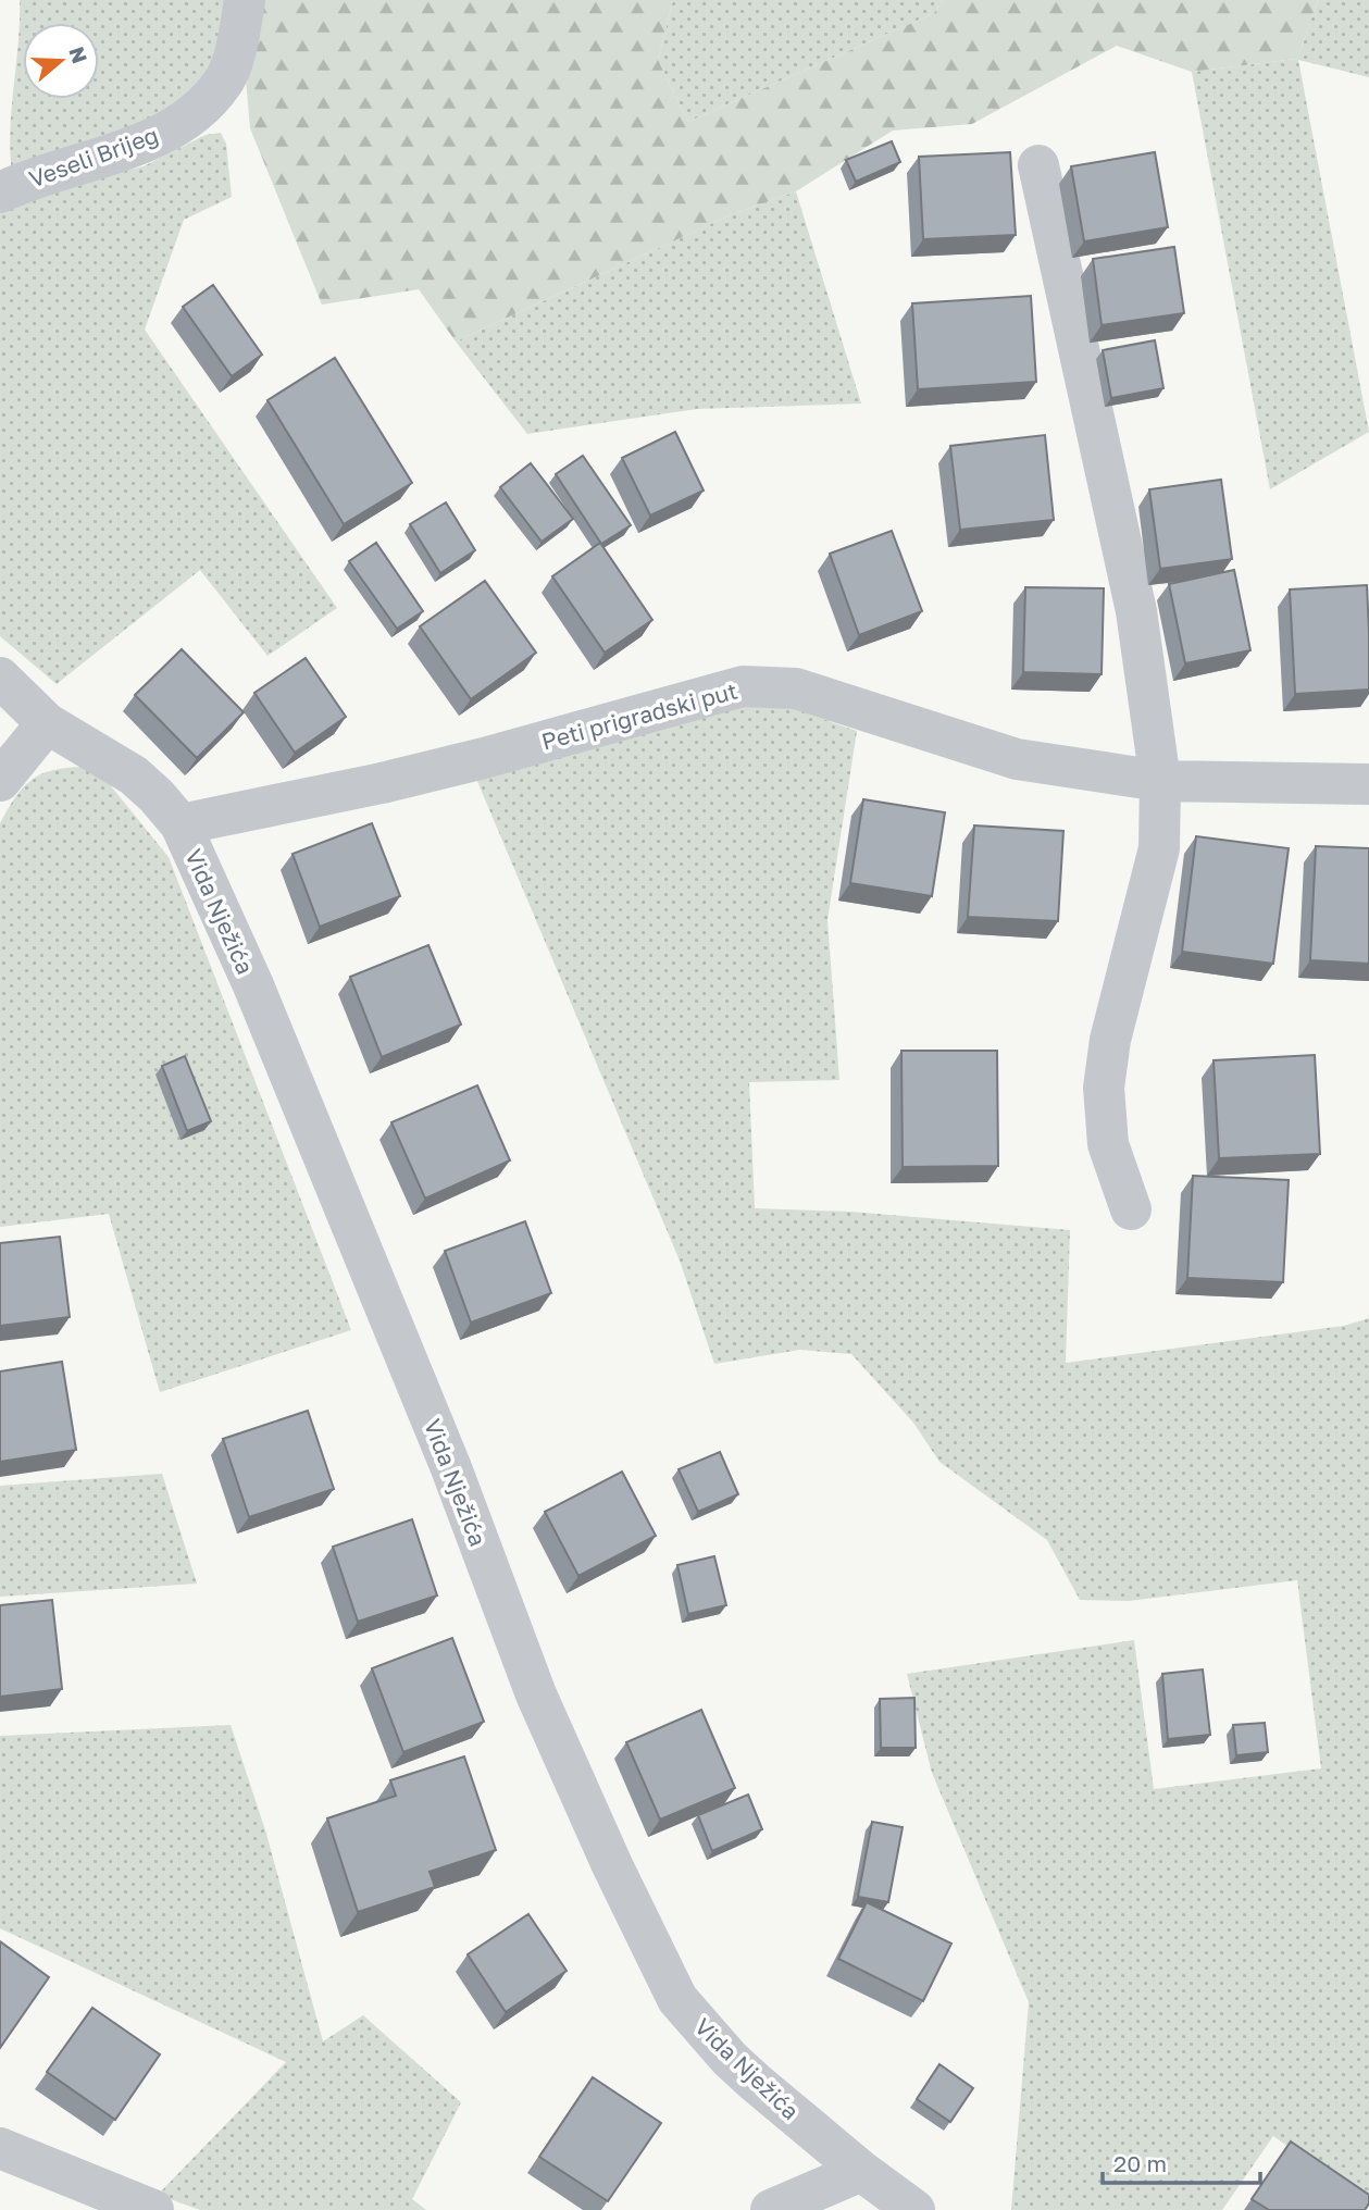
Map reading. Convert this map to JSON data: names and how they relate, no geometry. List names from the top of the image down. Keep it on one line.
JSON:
{"streets":{"street":["Veseli Brijeg","Peti prigradski put","Vida Nježića"]},"crossings":[["Peti prigradski put","Vida Nježića"]],"scale_bar":"20 m","north":"right"}
